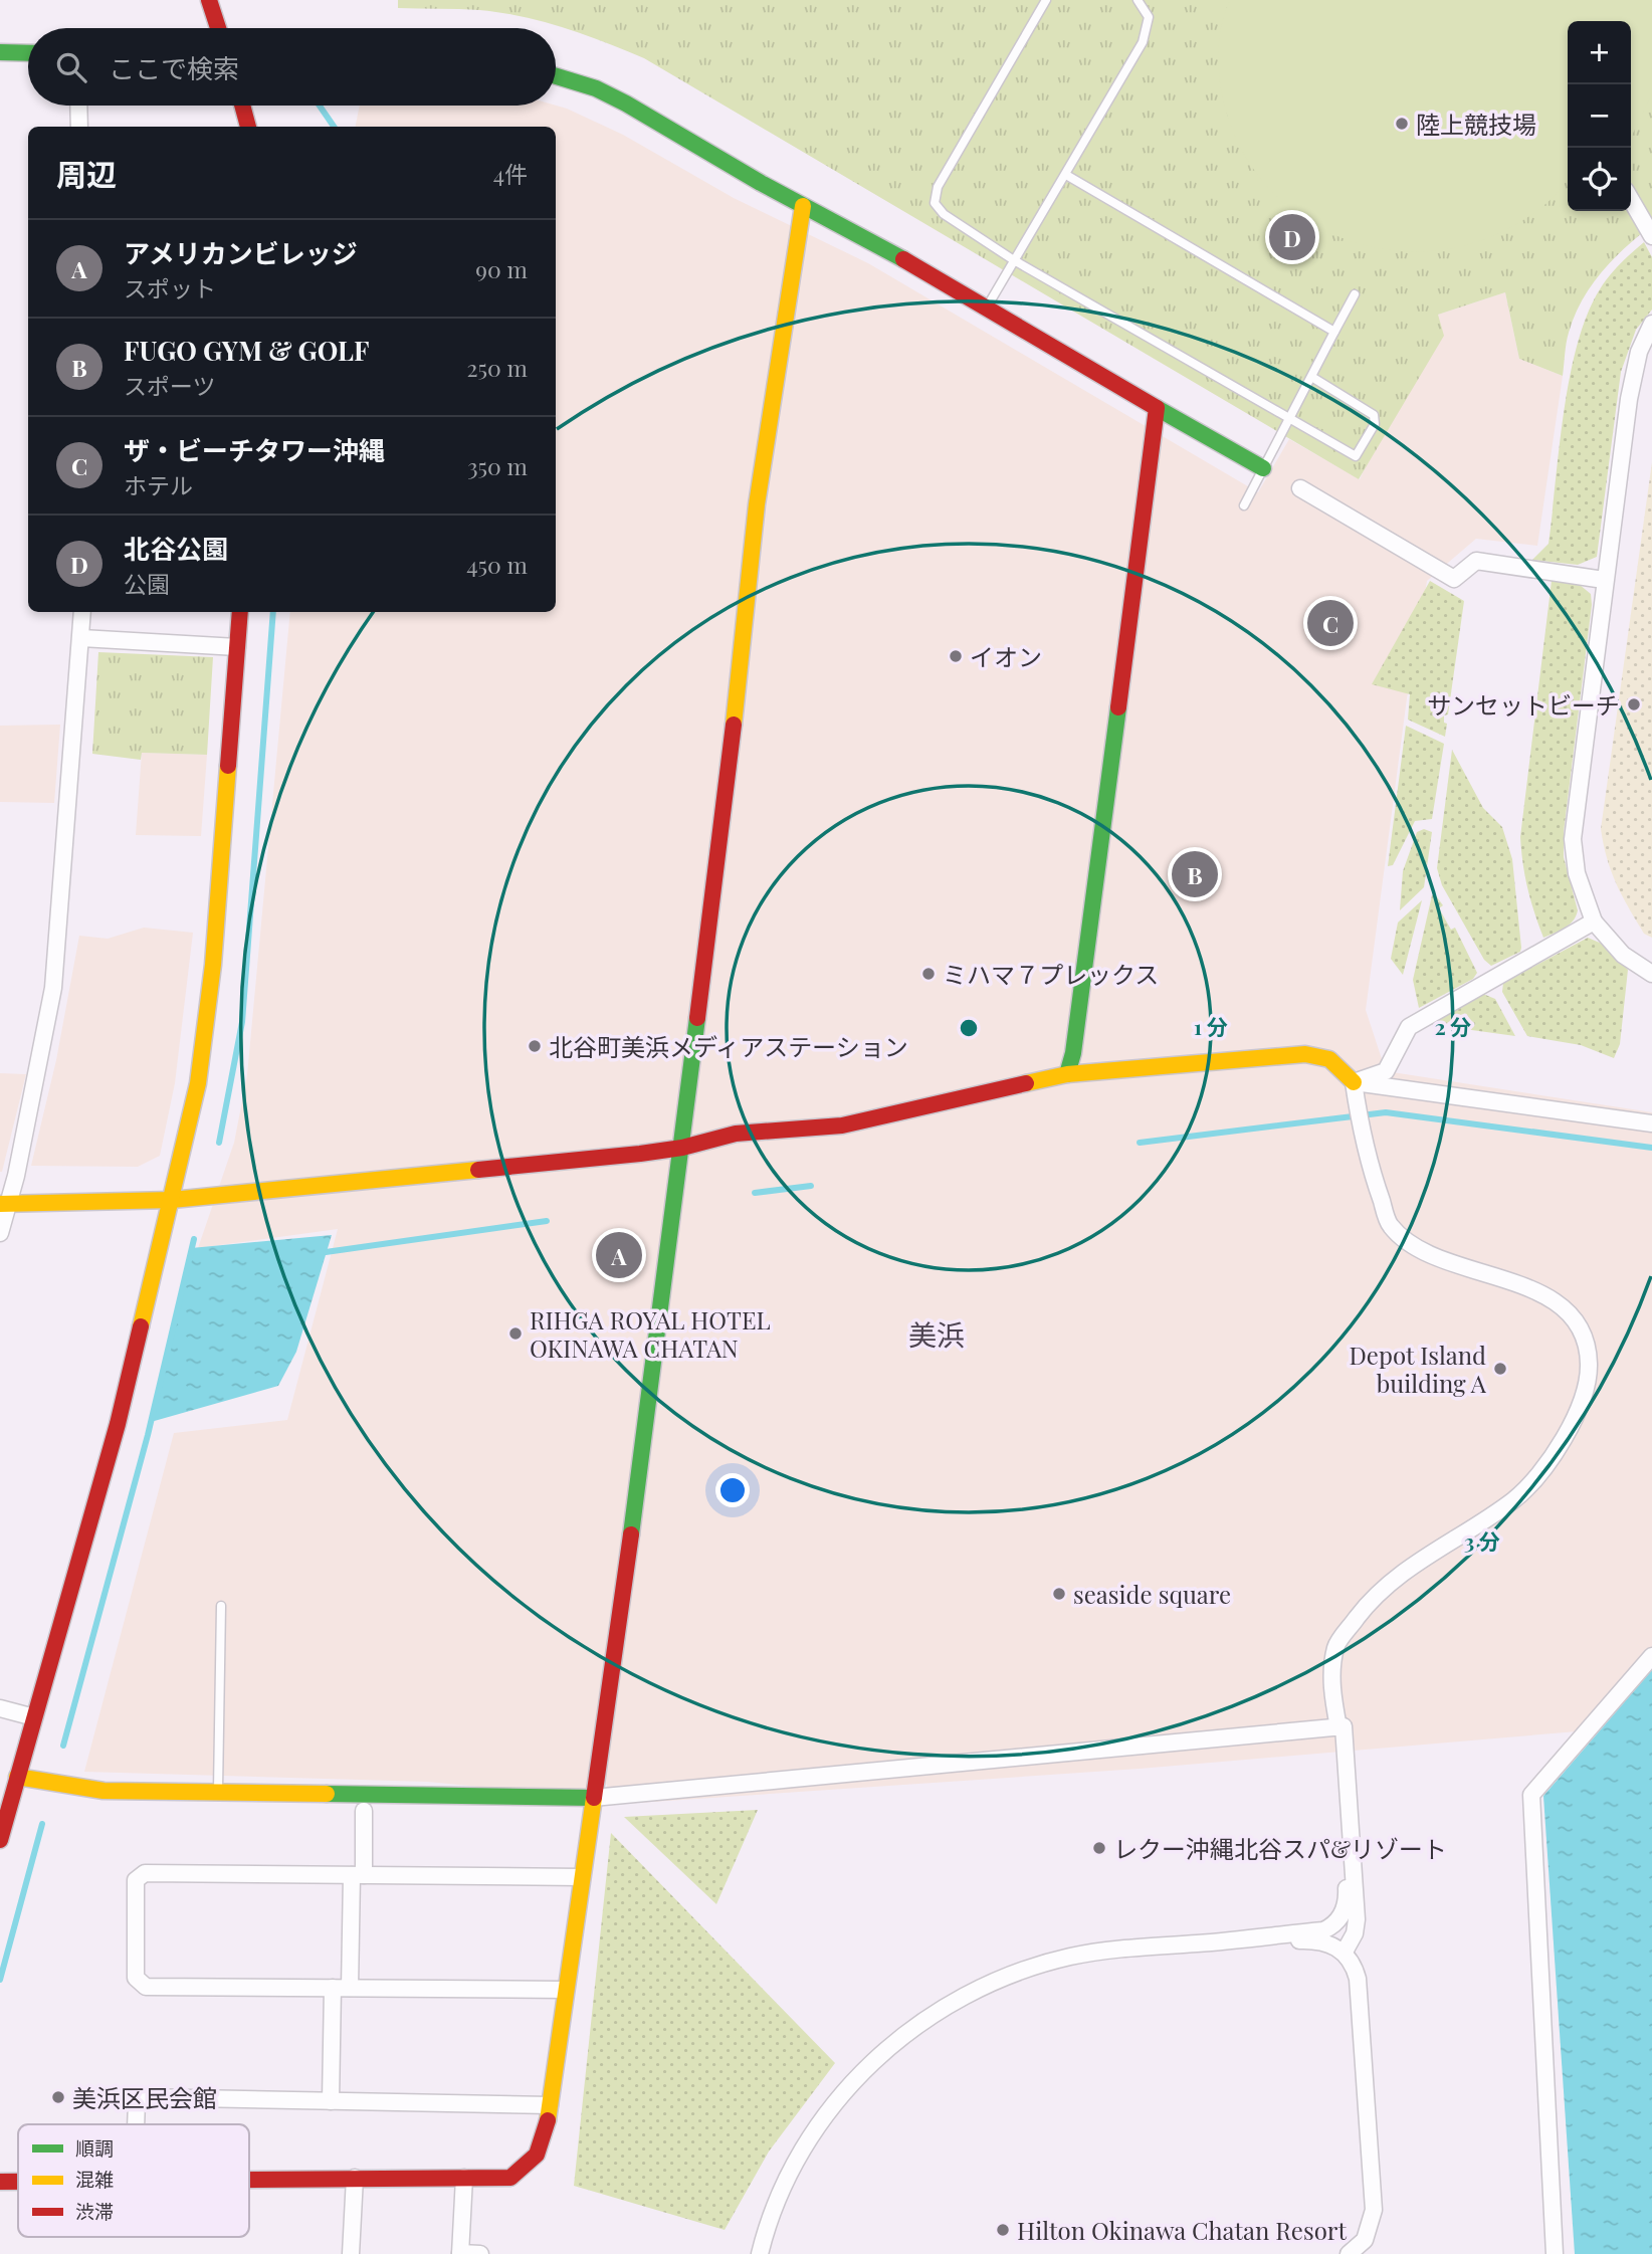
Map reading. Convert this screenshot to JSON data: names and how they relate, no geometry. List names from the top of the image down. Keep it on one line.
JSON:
{"districts":["美浜"],"places":["陸上競技場","イオン","サンセットビーチ","ミハマ７プレックス","北谷町美浜メディアステーション","RIHGA ROYAL HOTEL OKINAWA CHATAN","Depot Island building A","seaside square","レクー沖縄北谷スパ&リゾート","美浜区民会館","Hilton Okinawa Chatan Resort"],"legend":["順調","混雑","渋滞"],"page":{"map_buttons":["+","−"],"search":"ここで検索","heading":["周辺","4件"],"pins":["D","C","B","A"],"list":[{"mark":"A","name":"アメリカンビレッジ","note":"スポット","value":"90 m"},{"mark":"B","name":"FUGO GYM & GOLF","note":"スポーツ","value":"250 m"},{"mark":"C","name":"ザ・ビーチタワー沖縄","note":"ホテル","value":"350 m"},{"mark":"D","name":"北谷公園","note":"公園","value":"450 m"}]},"rings":["1 分","2 分","3 分"]}
